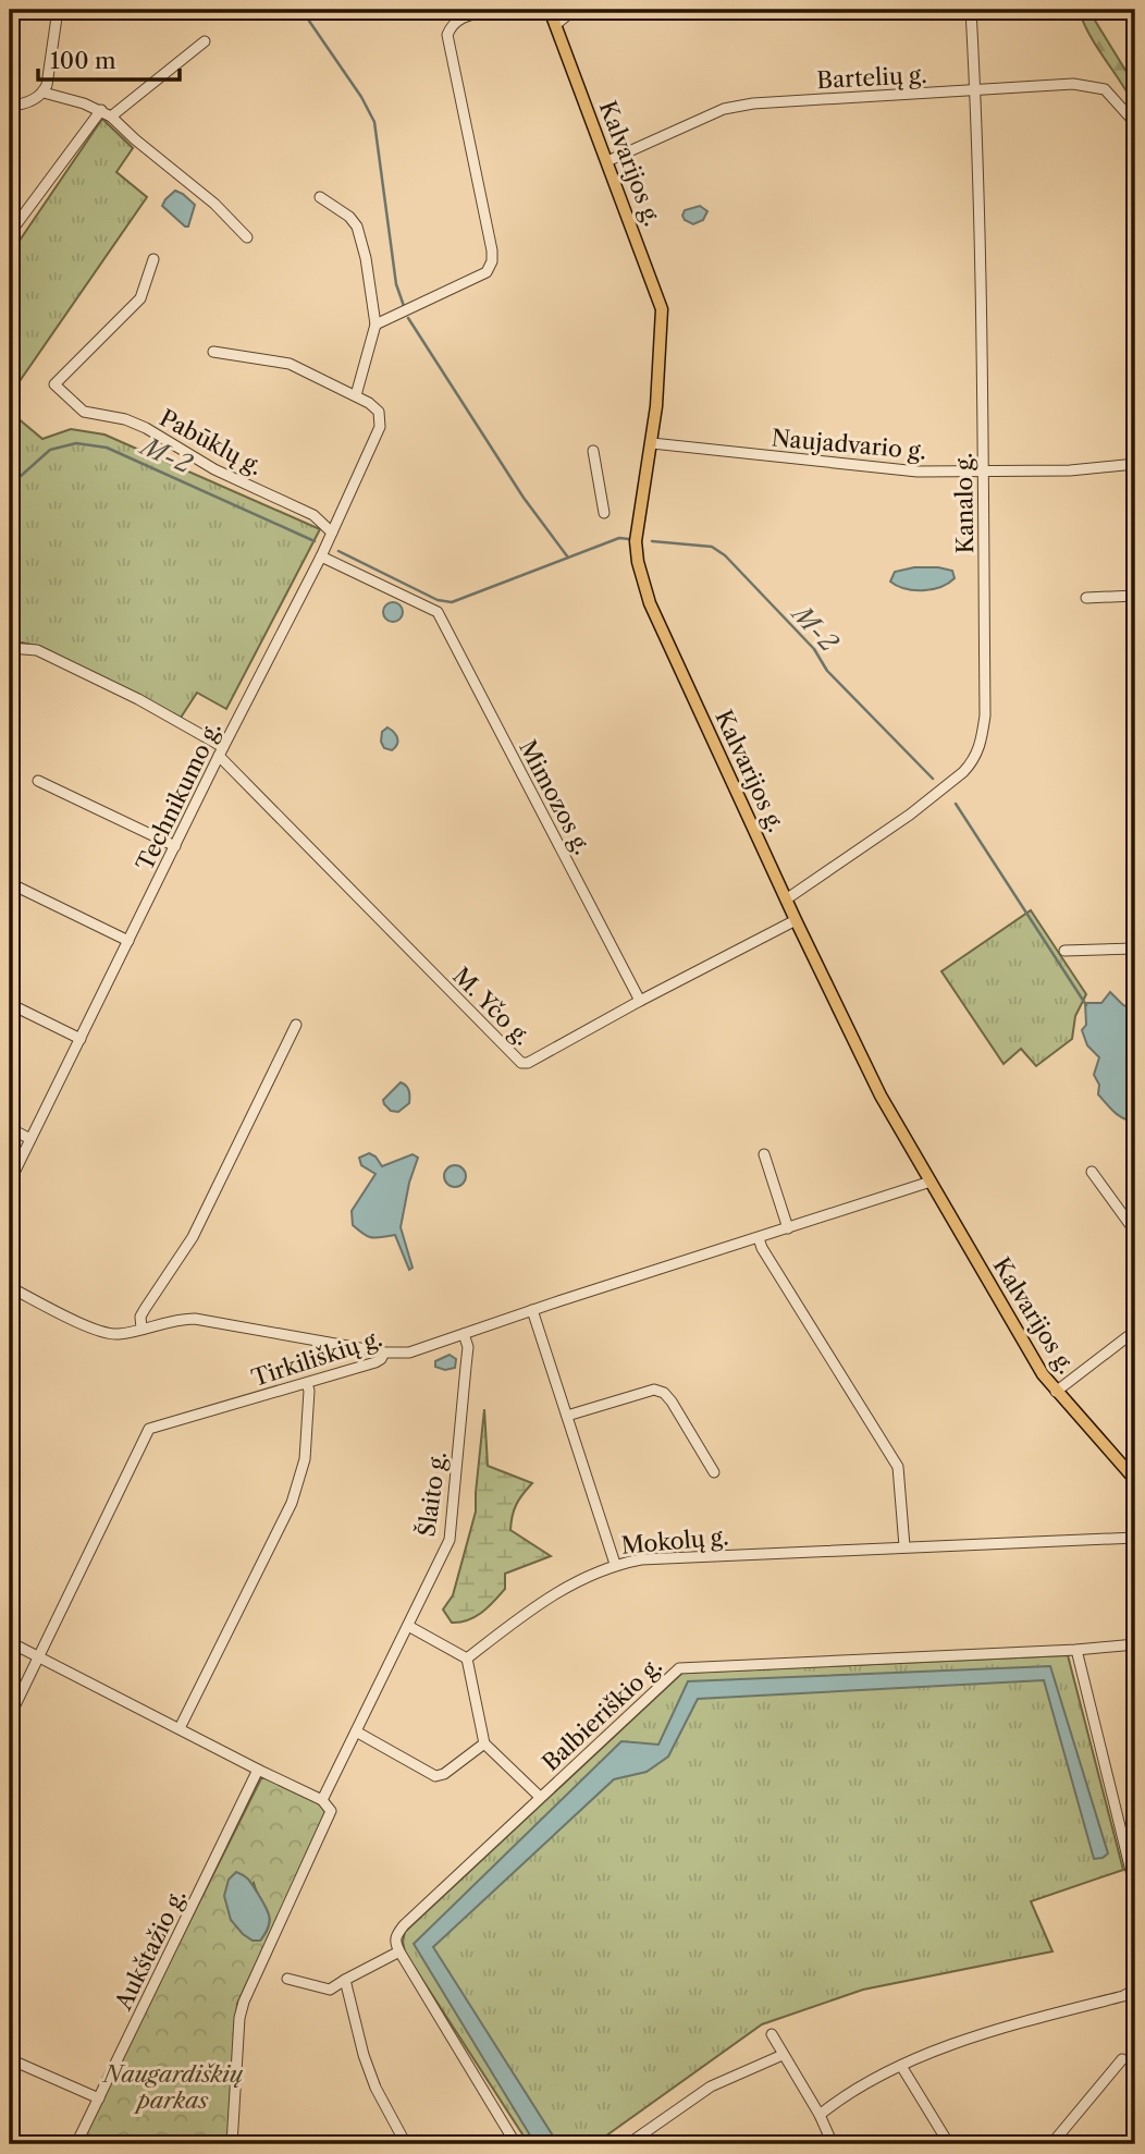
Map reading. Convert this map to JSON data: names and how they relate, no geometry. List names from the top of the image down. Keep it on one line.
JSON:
{"streets":{"main road":["Kalvarijos g."],"street":["Bartelių g.","Pabūklų g.","Naujadvario g.","Kanalo g.","Technikumo g.","Mimozos g.","M. Yčo g.","Tirkiliškių g.","Šlaito g.","Mokolų g.","Balbieriškio g.","Aukštažio g."]},"crossings":[["Bartelių g.","Kalvarijos g."],["Bartelių g.","Kanalo g."],["Kalvarijos g.","Naujadvario g."],["Kalvarijos g.","Kanalo g."],["Kalvarijos g.","M. Yčo g."],["Kalvarijos g.","Tirkiliškių g."],["Pabūklų g.","Technikumo g."],["Naujadvario g.","Kanalo g."],["Technikumo g.","Mimozos g."],["Technikumo g.","M. Yčo g."],["Mimozos g.","M. Yčo g."],["Tirkiliškių g.","Šlaito g."]],"water":["M-2"],"parks":["Naugardiškių parkas"],"scale_bar":"100 m"}
